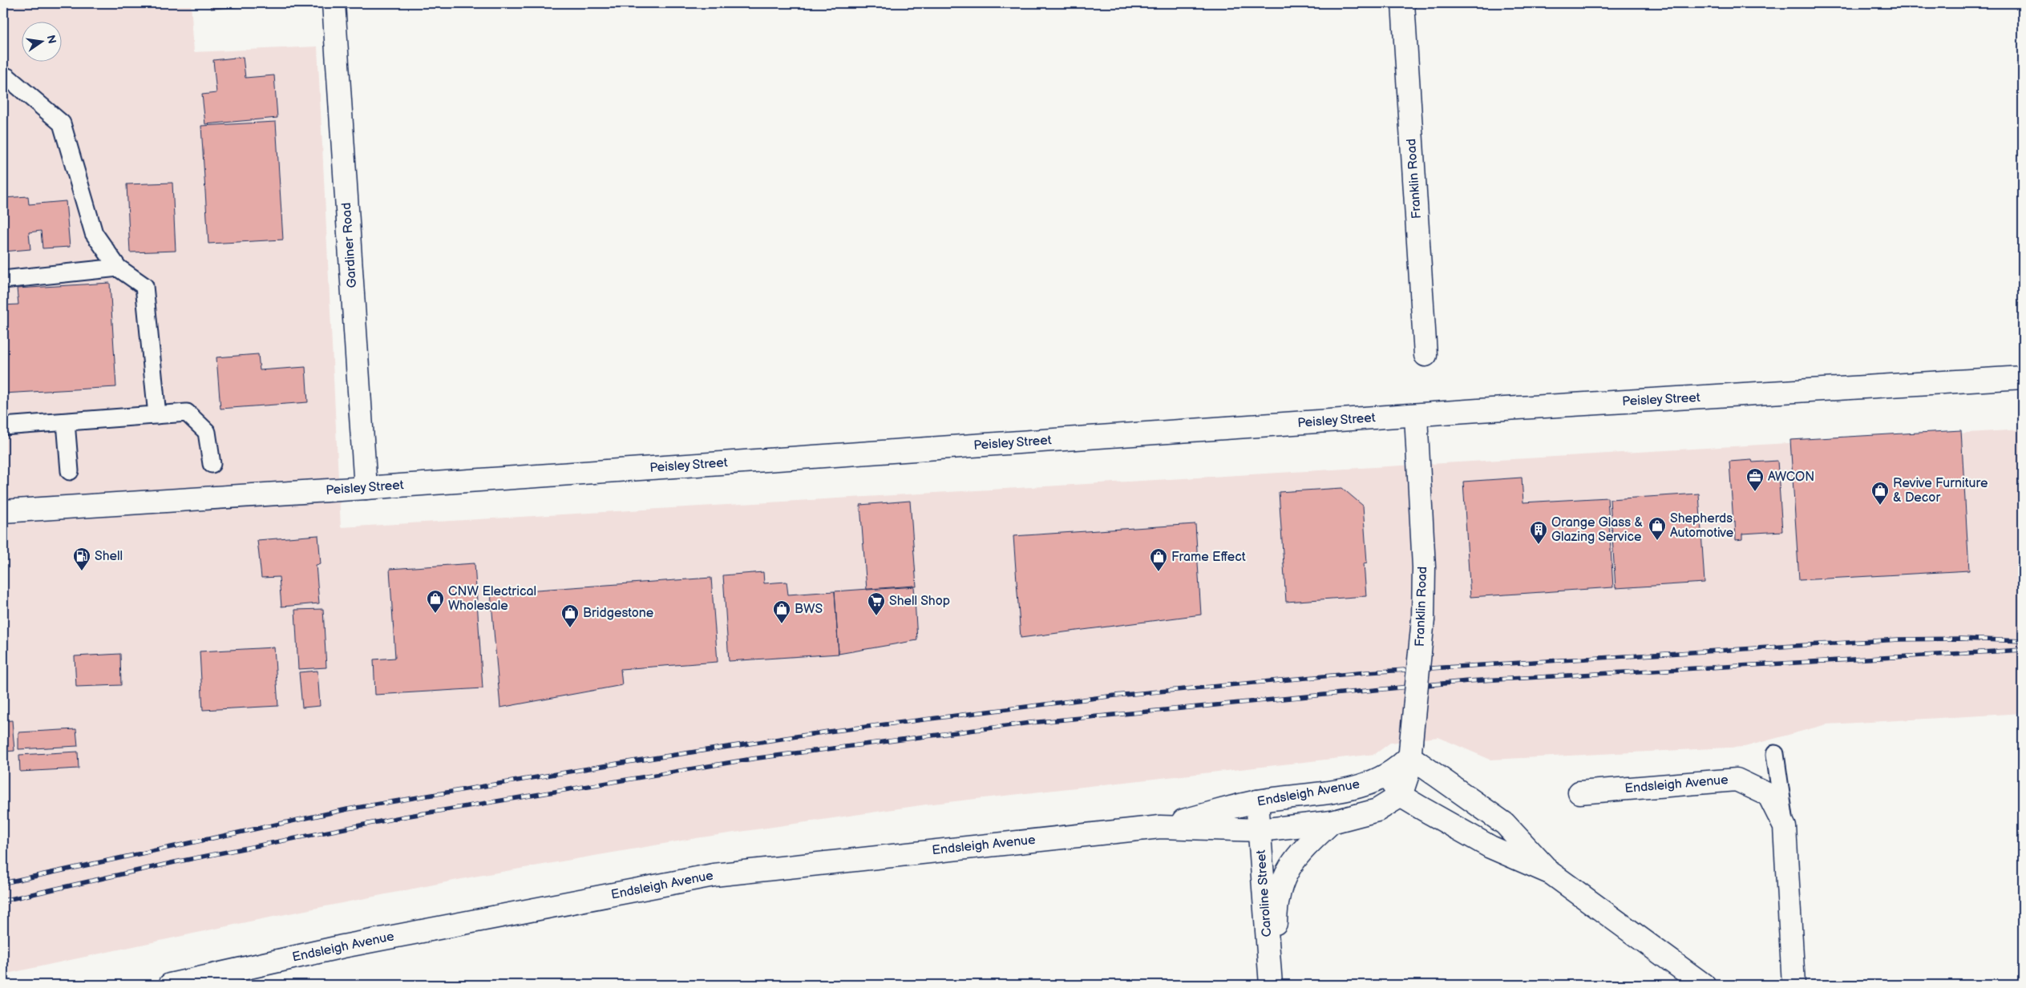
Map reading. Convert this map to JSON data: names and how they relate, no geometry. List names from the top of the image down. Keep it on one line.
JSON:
{"streets":{"street":["Franklin Road","Gardiner Road","Peisley Street","Endsleigh Avenue","Caroline Street"]},"crossings":[["Franklin Road","Peisley Street"],["Franklin Road","Endsleigh Avenue"],["Gardiner Road","Peisley Street"],["Endsleigh Avenue","Caroline Street"]],"places":{"office":["AWCON"],"shop":["Revive Furniture & Decor","Shepherds Automotive","Frame Effect","CNW Electrical Wholesale","BWS","Bridgestone"],"building":["Orange Glass & Glazing Service"],"fuel station":["Shell"],"supermarket":["Shell Shop"]},"north":"right"}
